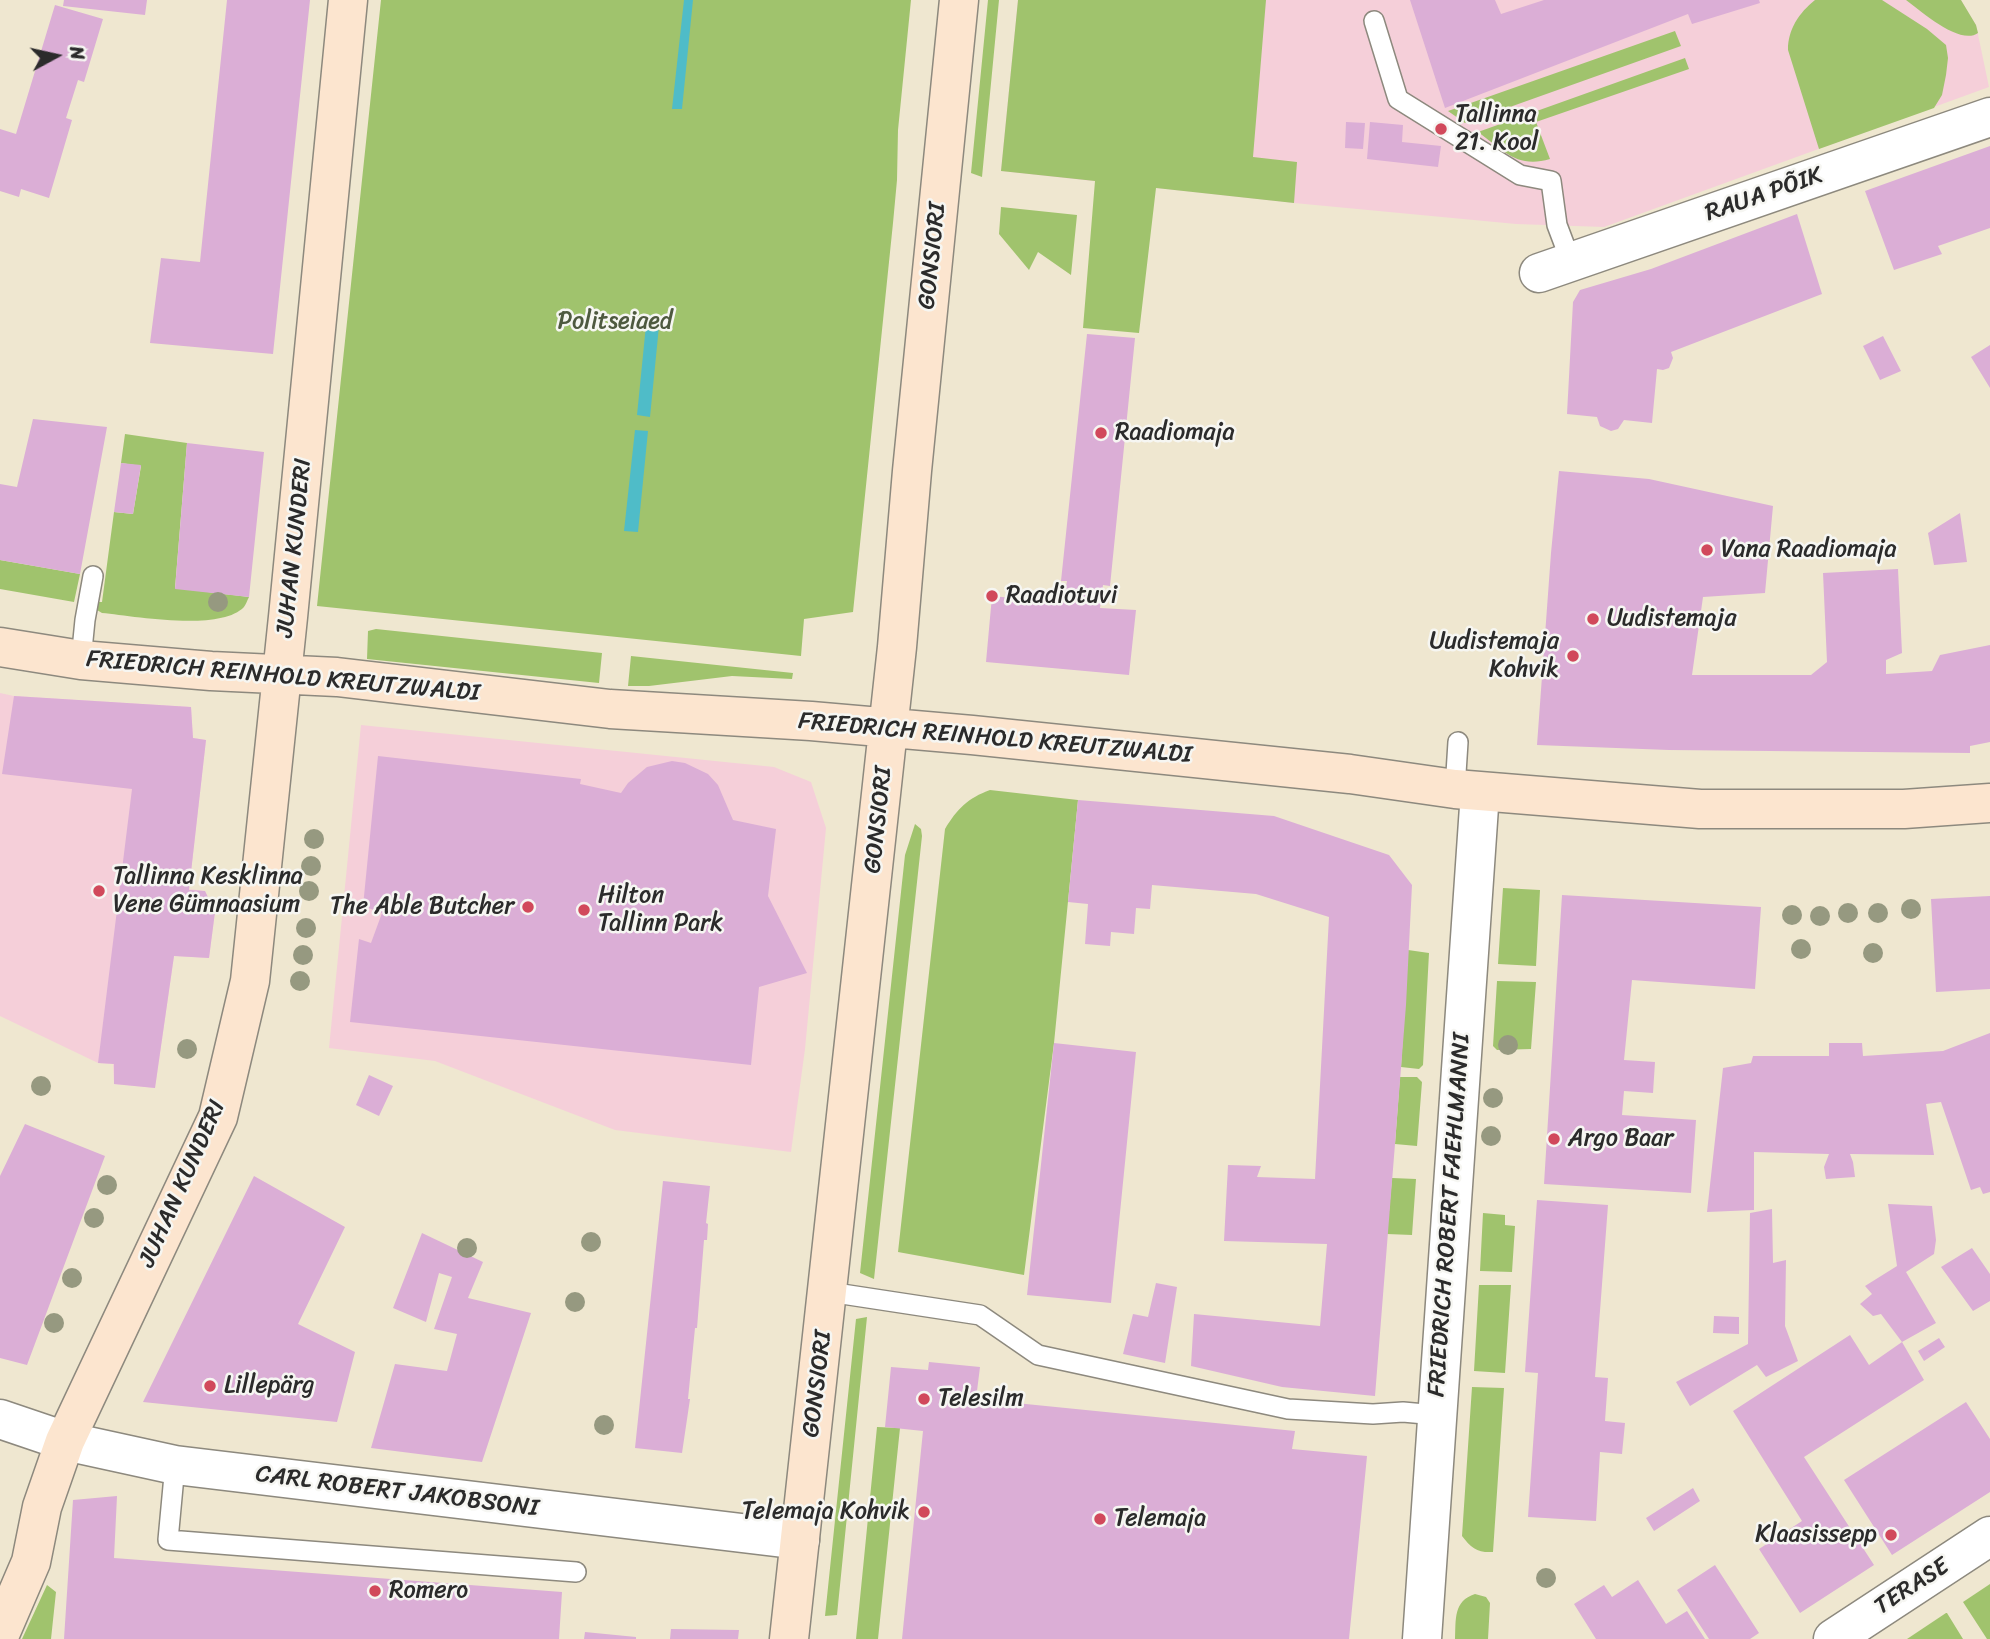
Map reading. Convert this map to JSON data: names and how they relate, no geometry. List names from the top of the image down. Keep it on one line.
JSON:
{"streets":{"street":["RAUA PÕIK","GONSIORI","JUHAN KUNDERI","FRIEDRICH REINHOLD KREUTZWALDI","FRIEDRICH ROBERT FAEHLMANNI","CARL ROBERT JAKOBSONI","TERASE"]},"crossings":[["GONSIORI","FRIEDRICH REINHOLD KREUTZWALDI"],["GONSIORI","CARL ROBERT JAKOBSONI"],["JUHAN KUNDERI","FRIEDRICH REINHOLD KREUTZWALDI"],["JUHAN KUNDERI","CARL ROBERT JAKOBSONI"],["FRIEDRICH REINHOLD KREUTZWALDI","FRIEDRICH ROBERT FAEHLMANNI"]],"parks":["Politseiaed"],"places":["Tallinna 21. Kool","Raadiomaja","Vana Raadiomaja","Raadiotuvi","Uudistemaja","Uudistemaja Kohvik","Tallinna Kesklinna Vene Gümnaasium","The Able Butcher","Hilton Tallinn Park","Argo Baar","Lillepärg","Telesilm","Telemaja Kohvik","Telemaja","Klaasissepp","Romero"],"north":"right"}
